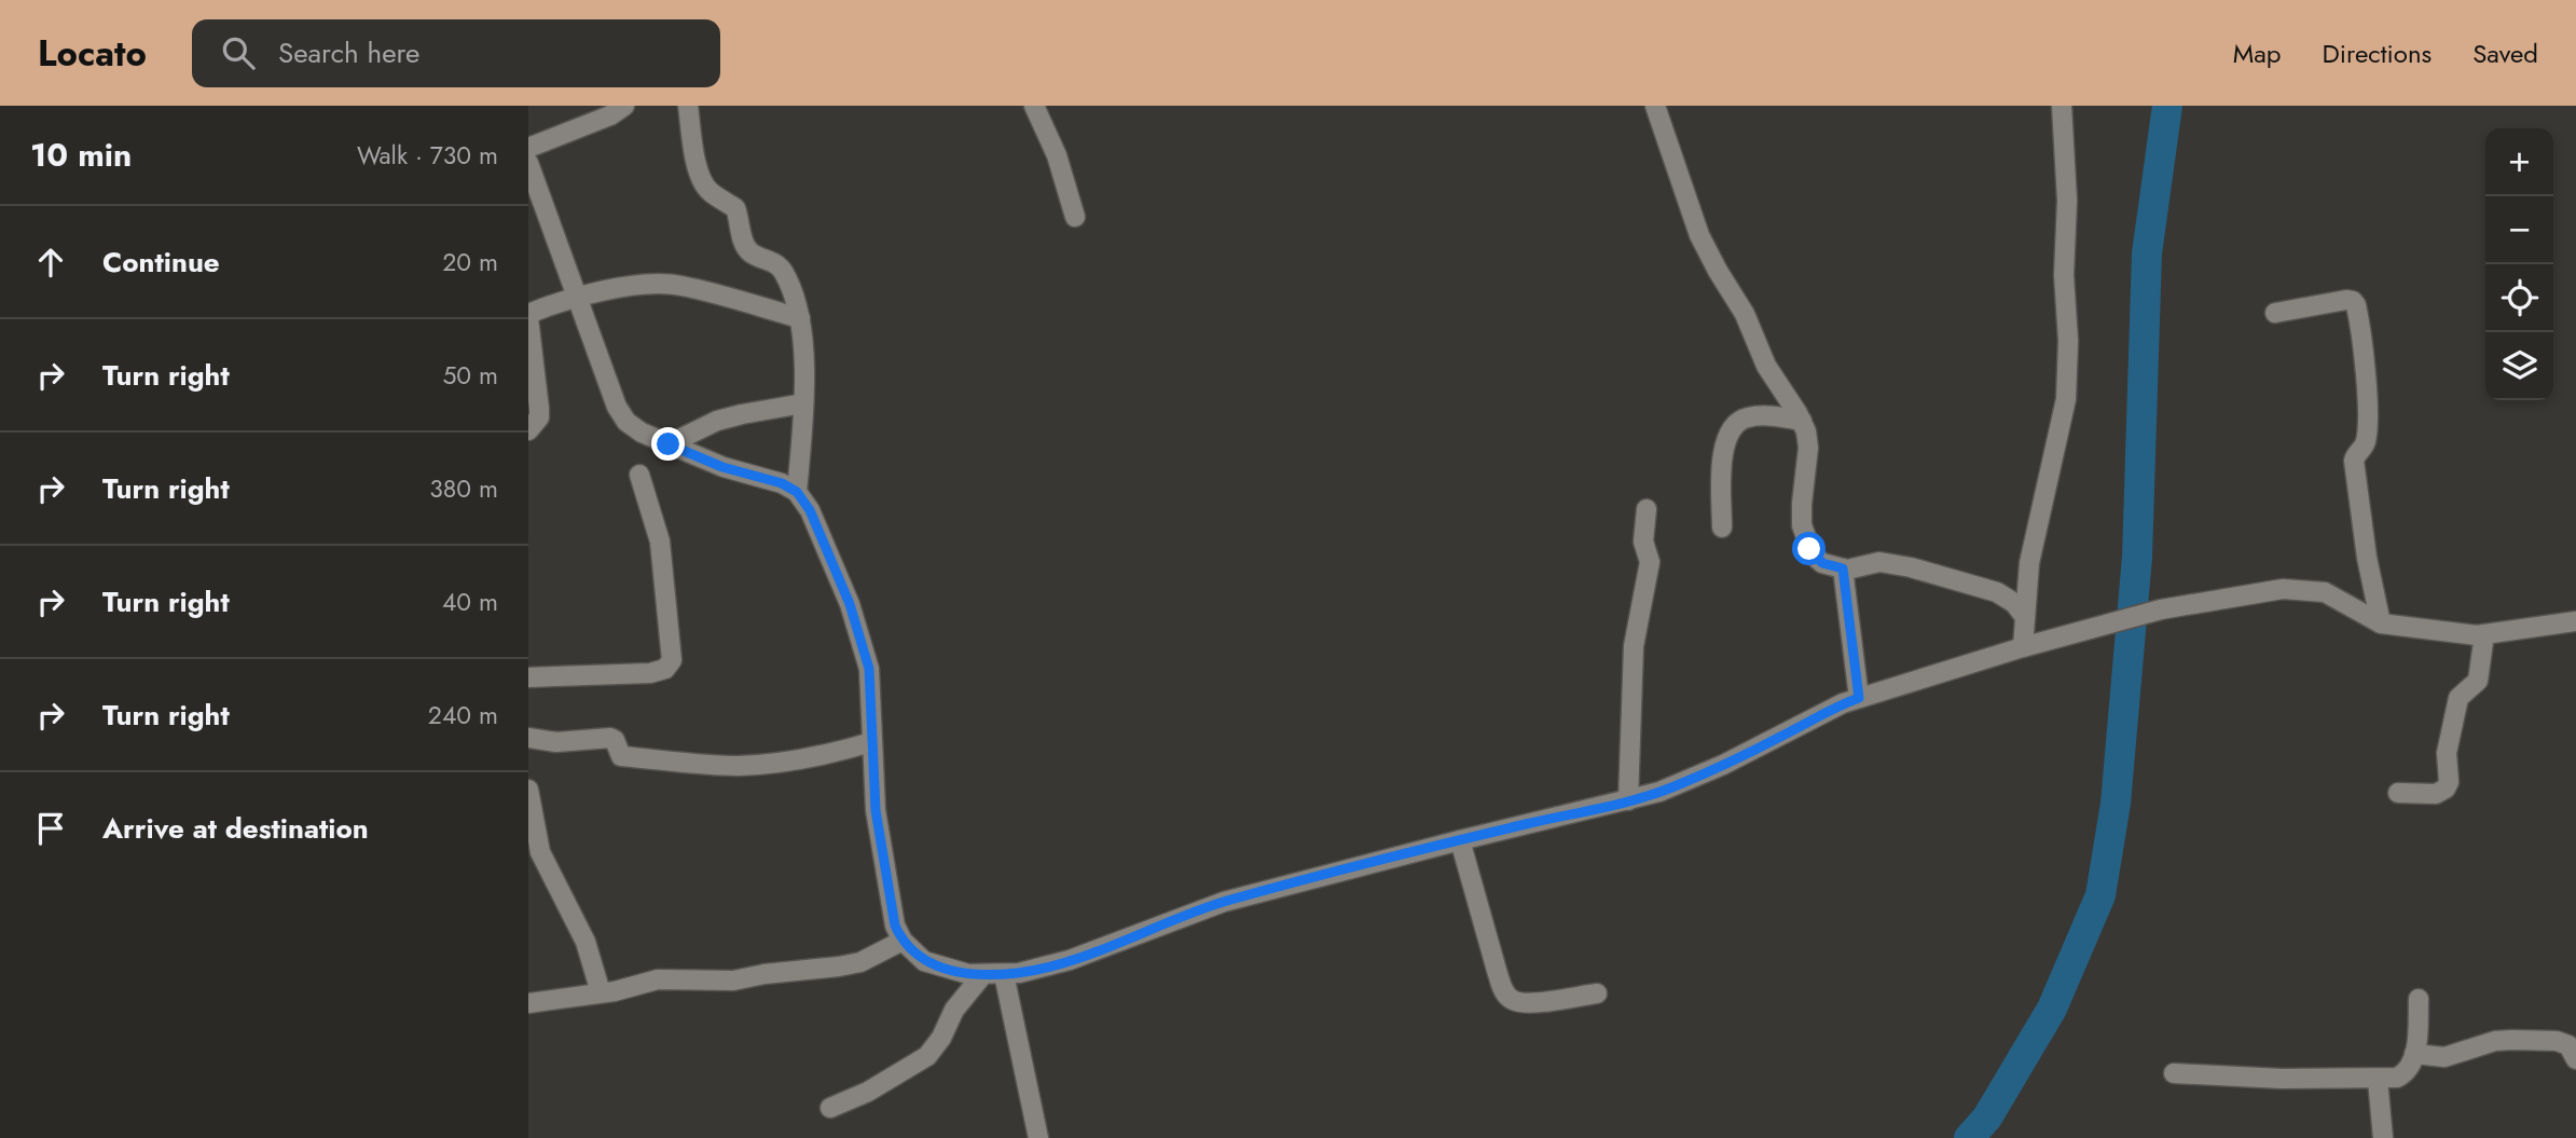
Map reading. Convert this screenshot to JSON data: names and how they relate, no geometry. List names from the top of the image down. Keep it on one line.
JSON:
{"page":{"header":"Locato","search":"Search here","nav":["Map","Directions","Saved"],"heading":["10 min","Walk · 730 m"],"map_buttons":["+","−"],"list":[["Continue","20 m"],["Turn right","50 m"],["Turn right","380 m"],["Turn right","40 m"],["Turn right","240 m"],"Arrive at destination"]}}
